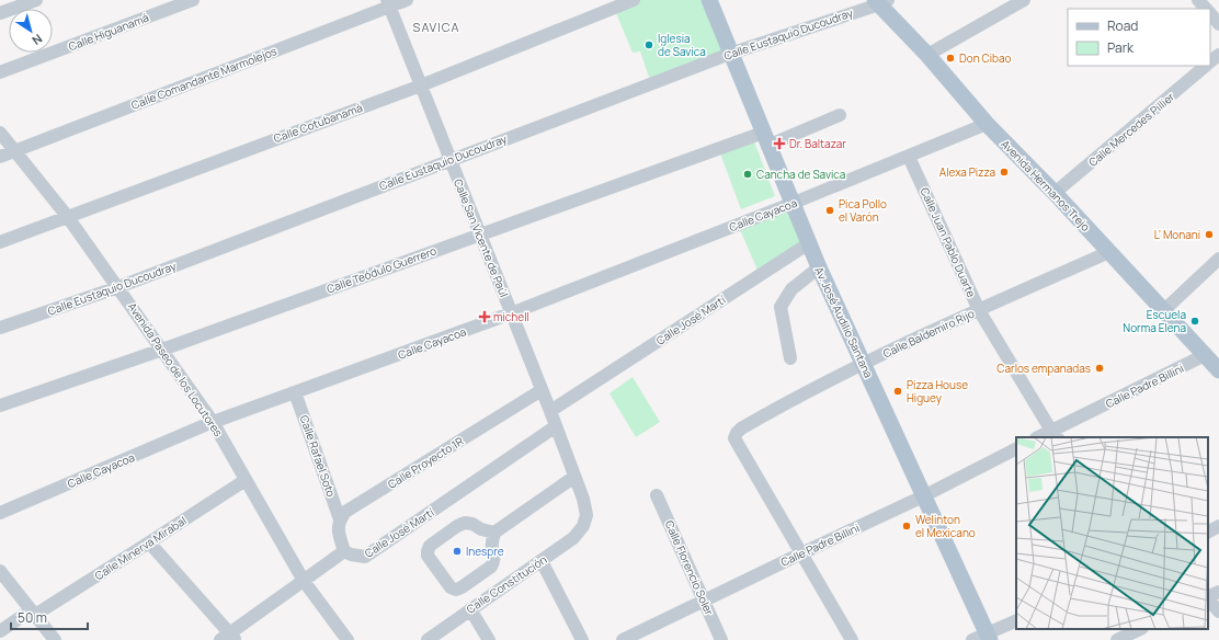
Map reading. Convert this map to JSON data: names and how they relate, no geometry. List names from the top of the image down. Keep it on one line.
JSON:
{"streets":{"main road":["Avenida Hermanos Trejo","Av. José Audilio Santana"],"street":["Calle Higuanamá","Calle Eustaquio Ducoudray","Calle Comandante Marmolejos","Calle Cotubanamá","Calle Mercedes Pillier","Calle Cayacoa","Calle San Vicente de Paúl","Calle Juan Pablo Duarte","Calle Teódulo Guerrero","Calle José Martí","Calle Baldemiro Rijo","Avenida Paseo de los Locutores","Calle Padre Billini","Calle Rafael Soto","Calle Proyecto 1R","Calle Minerva Mirabal","Calle Florencio Soler","Calle Constitución"]},"crossings":[["Calle Eustaquio Ducoudray","Avenida Hermanos Trejo"],["Calle Eustaquio Ducoudray","Calle San Vicente de Paúl"],["Calle Eustaquio Ducoudray","Av. José Audilio Santana"],["Calle Eustaquio Ducoudray","Avenida Paseo de los Locutores"],["Calle Comandante Marmolejos","Calle San Vicente de Paúl"],["Calle Comandante Marmolejos","Avenida Paseo de los Locutores"],["Calle Cotubanamá","Calle San Vicente de Paúl"],["Calle Cotubanamá","Avenida Paseo de los Locutores"],["Calle Mercedes Pillier","Avenida Hermanos Trejo"],["Avenida Hermanos Trejo","Calle Cayacoa"],["Avenida Hermanos Trejo","Calle Baldemiro Rijo"],["Avenida Hermanos Trejo","Calle Padre Billini"],["Calle Cayacoa","Calle San Vicente de Paúl"],["Calle Cayacoa","Calle Juan Pablo Duarte"],["Calle Cayacoa","Av. José Audilio Santana"],["Calle Cayacoa","Avenida Paseo de los Locutores"],["Calle Cayacoa","Calle Rafael Soto"],["Calle San Vicente de Paúl","Calle Teódulo Guerrero"],["Calle San Vicente de Paúl","Calle José Martí"],["Calle San Vicente de Paúl","Calle Proyecto 1R"],["Calle San Vicente de Paúl","Calle Constitución"],["Calle Juan Pablo Duarte","Calle Baldemiro Rijo"],["Calle Juan Pablo Duarte","Calle Padre Billini"],["Calle Teódulo Guerrero","Av. José Audilio Santana"],["Calle Teódulo Guerrero","Avenida Paseo de los Locutores"],["Calle José Martí","Av. José Audilio Santana"],["Av. José Audilio Santana","Calle Baldemiro Rijo"],["Av. José Audilio Santana","Calle Padre Billini"],["Calle Baldemiro Rijo","Calle Padre Billini"],["Avenida Paseo de los Locutores","Calle Minerva Mirabal"],["Calle Padre Billini","Calle Florencio Soler"],["Calle Rafael Soto","Calle Proyecto 1R"]],"districts":["SAVICA"],"places":{"other":["Iglesia de Savica","Don Cibao","Alexa Pizza","Cancha de Savica","Pica Pollo el Varón","L’ Monani","Escuela Norma Elena","Carlos empanadas","Pizza House Higuey","Welinton el Mexicano","Inespre"],"health":["Dr. Baltazar","michell"]},"legend":["Road","Park"],"scale_bar":"50 m","north":"bottom right"}
